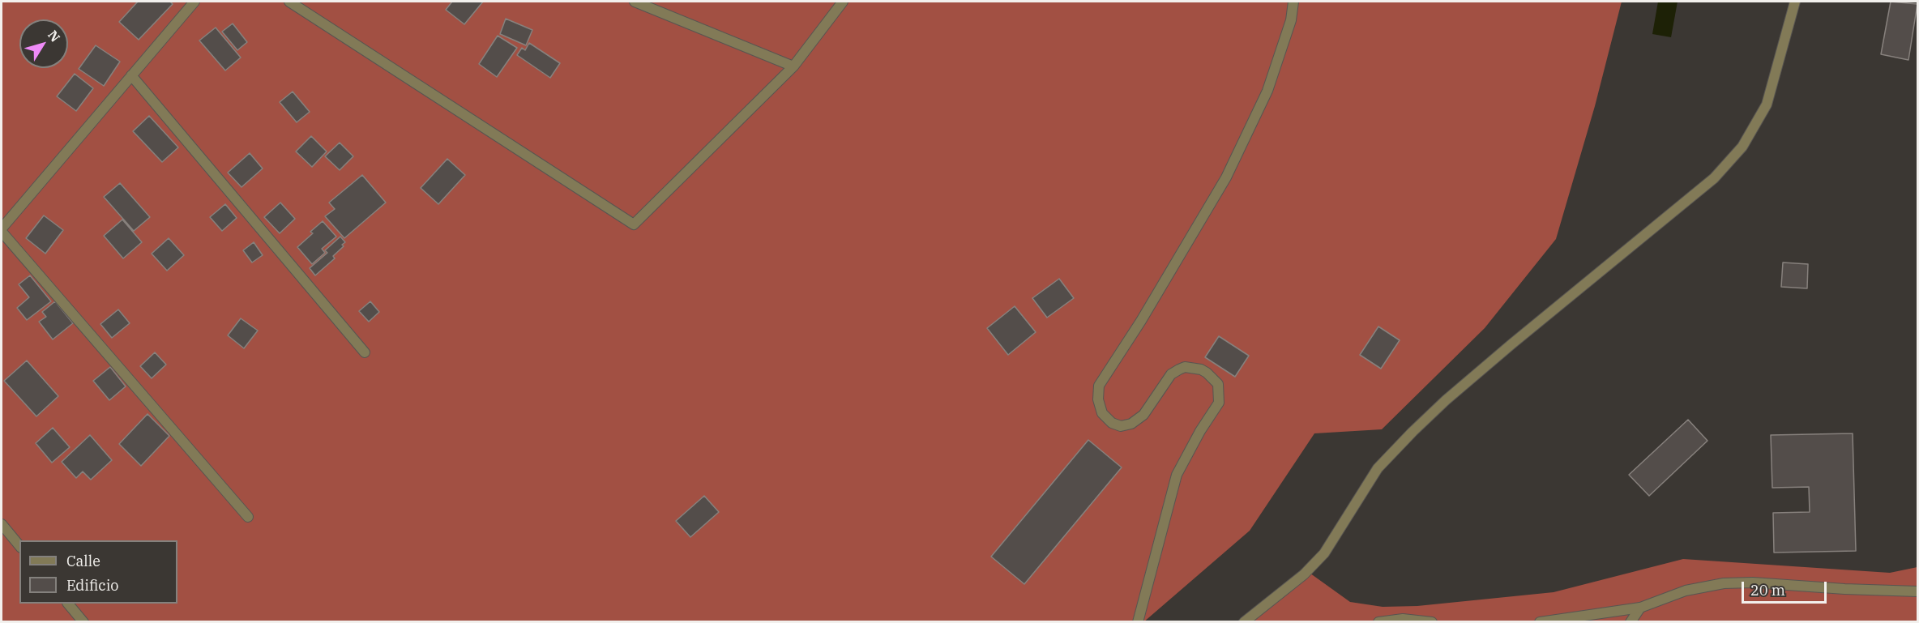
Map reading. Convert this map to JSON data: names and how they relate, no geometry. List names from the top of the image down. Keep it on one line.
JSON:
{"legend":["Calle","Edificio"],"scale_bar":"20 m","north":"top right"}
